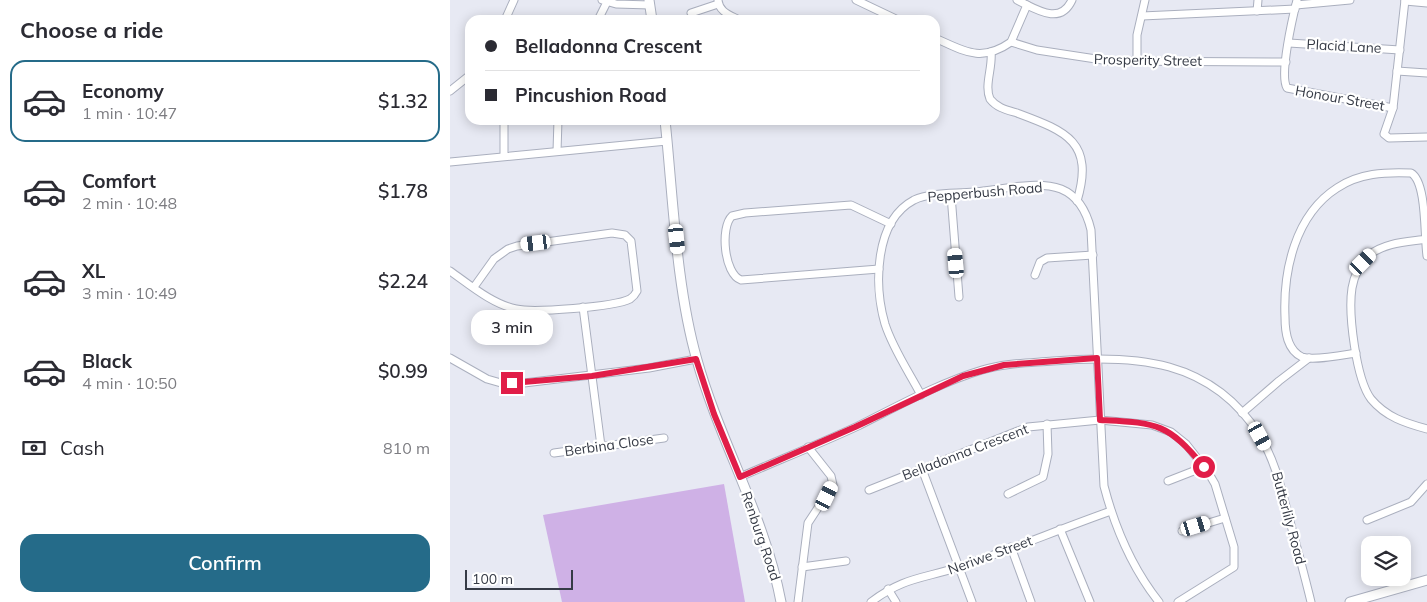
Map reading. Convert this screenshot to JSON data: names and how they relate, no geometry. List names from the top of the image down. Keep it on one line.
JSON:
{"streets":{"street":["Placid Lane","Prosperity Street","Honour Street","Pepperbush Road","Berbina Close","Belladonna Crescent","Butterlily Road","Renburg Road","Neriwe Street"]},"crossings":[["Placid Lane","Honour Street"],["Prosperity Street","Honour Street"],["Pepperbush Road","Butterlily Road"],["Butterlily Road","Renburg Road"]],"scale_bar":"100 m","page":{"heading":"Choose a ride","banner":["Belladonna Crescent","Pincushion Road"],"list":[{"name":"Economy","note":"1 min · 10:47","value":"$1.32"},{"name":"Comfort","note":"2 min · 10:48","value":"$1.78"},{"name":"XL","note":"3 min · 10:49","value":"$2.24"},{"name":"Black","note":"4 min · 10:50","value":"$0.99"}],"bubble":"3 min","pay":["Cash","810 m"],"buttons":"Confirm","scale":"100 m"}}
